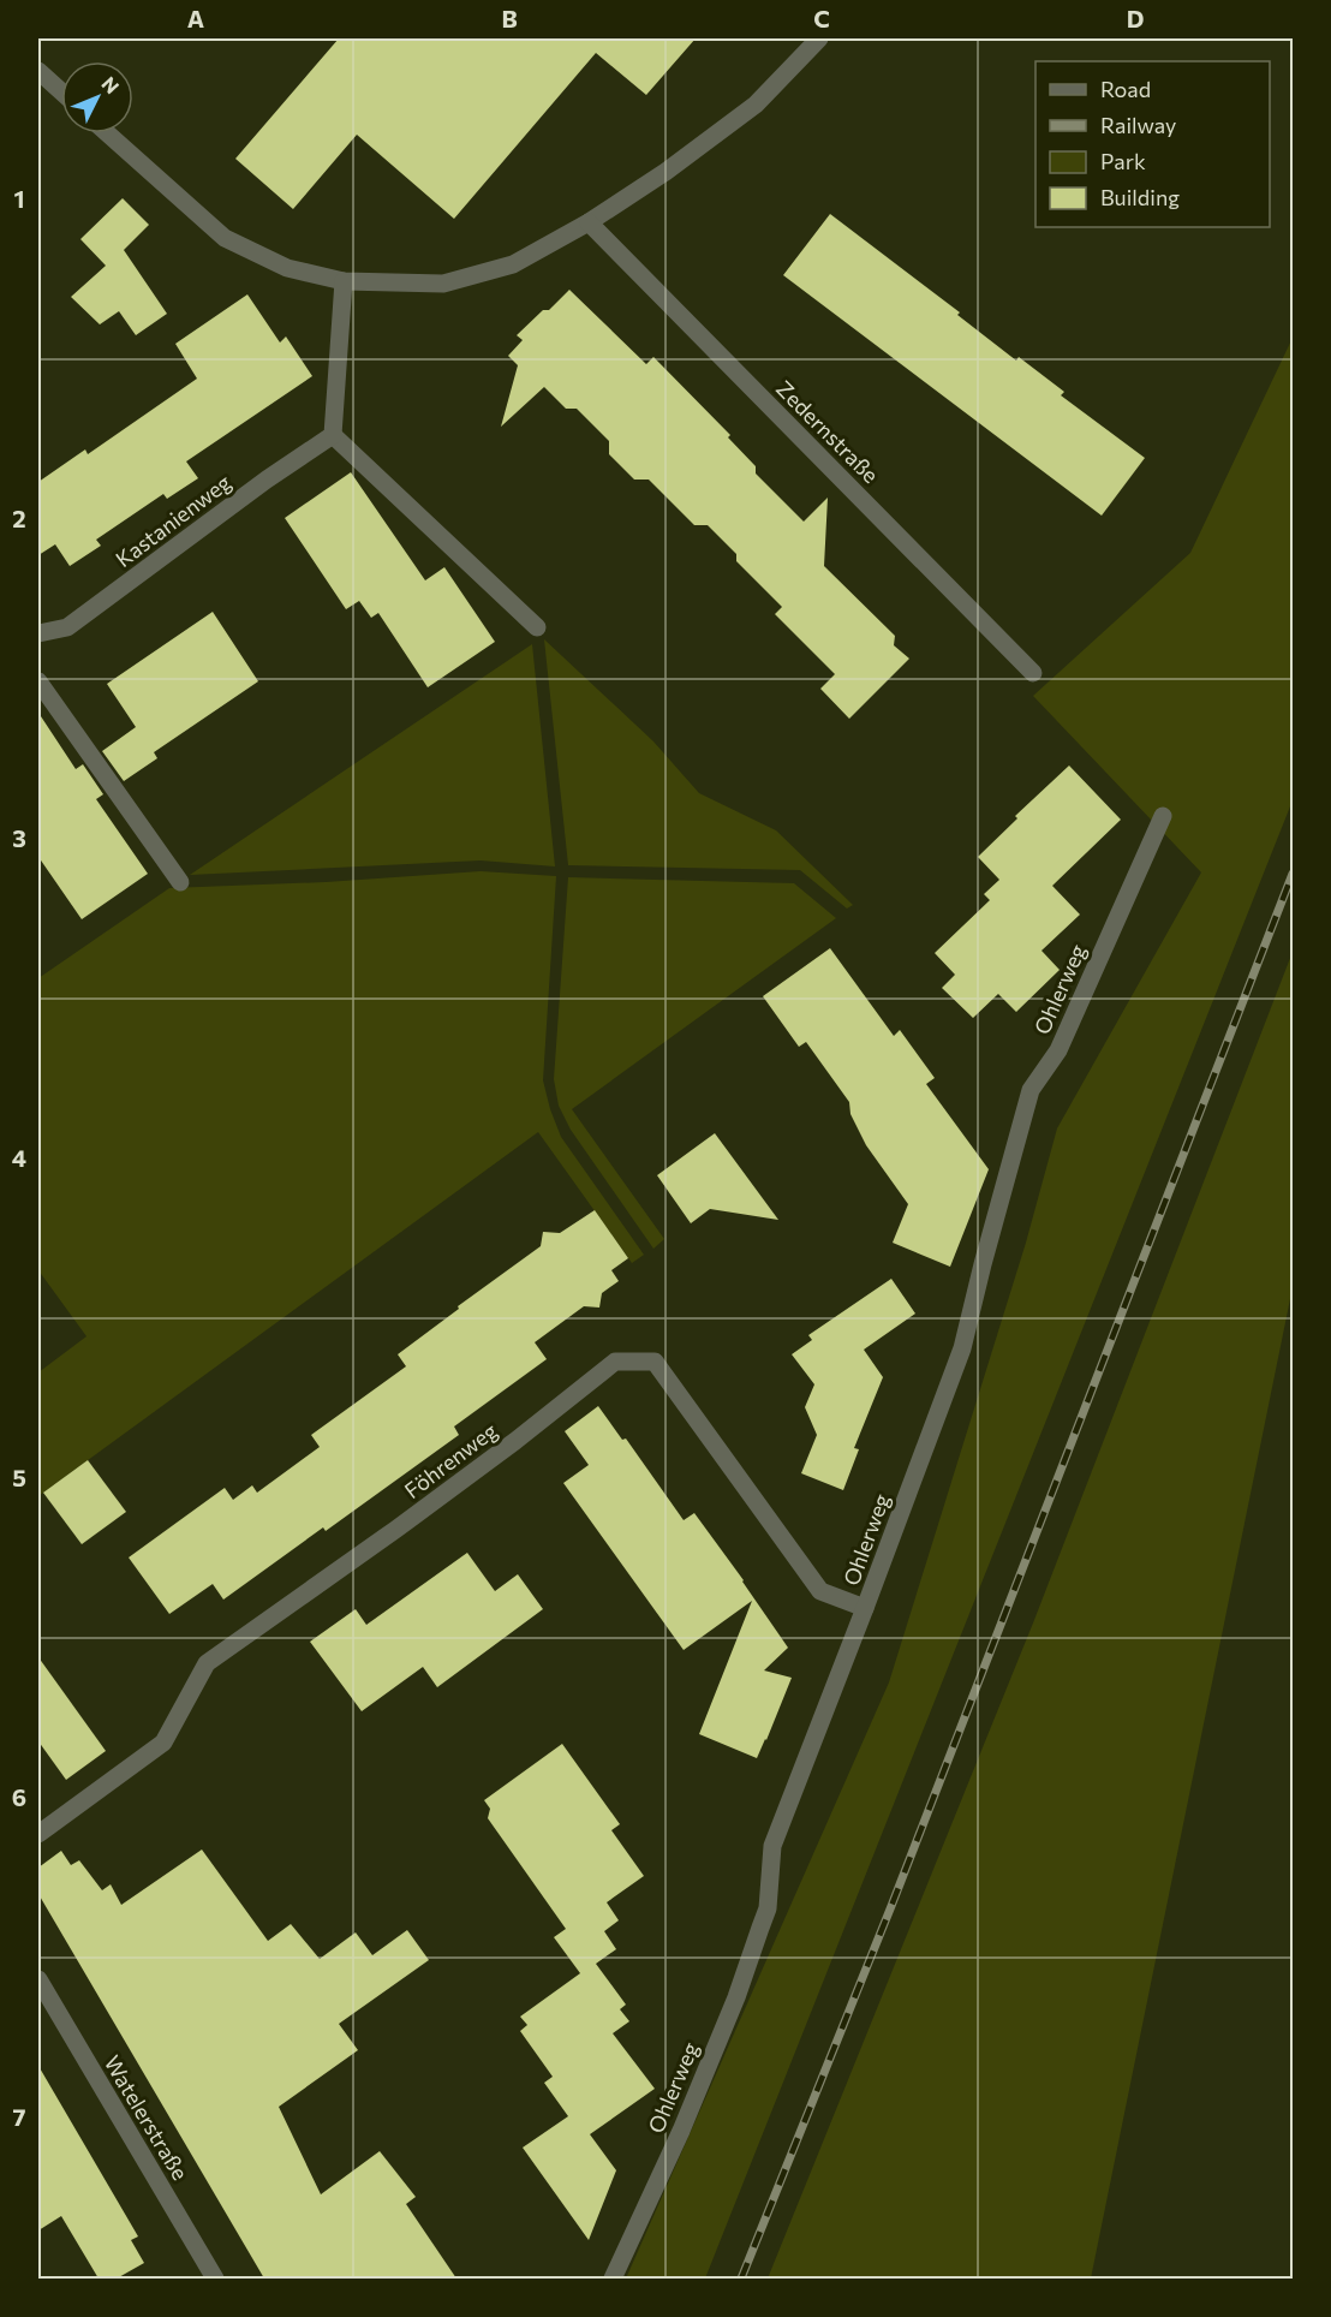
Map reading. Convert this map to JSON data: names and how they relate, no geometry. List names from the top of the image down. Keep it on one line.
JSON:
{"streets":{"street":["Zedernstraße","Kastanienweg","Ohlerweg","Föhrenweg","Watelerstraße"]},"crossings":[["Ohlerweg","Föhrenweg"]],"legend":["Road","Railway","Park","Building"],"north":"top right","grid":{"columns":["A","B","C","D"],"rows":["1","2","3","4","5","6","7"]}}
